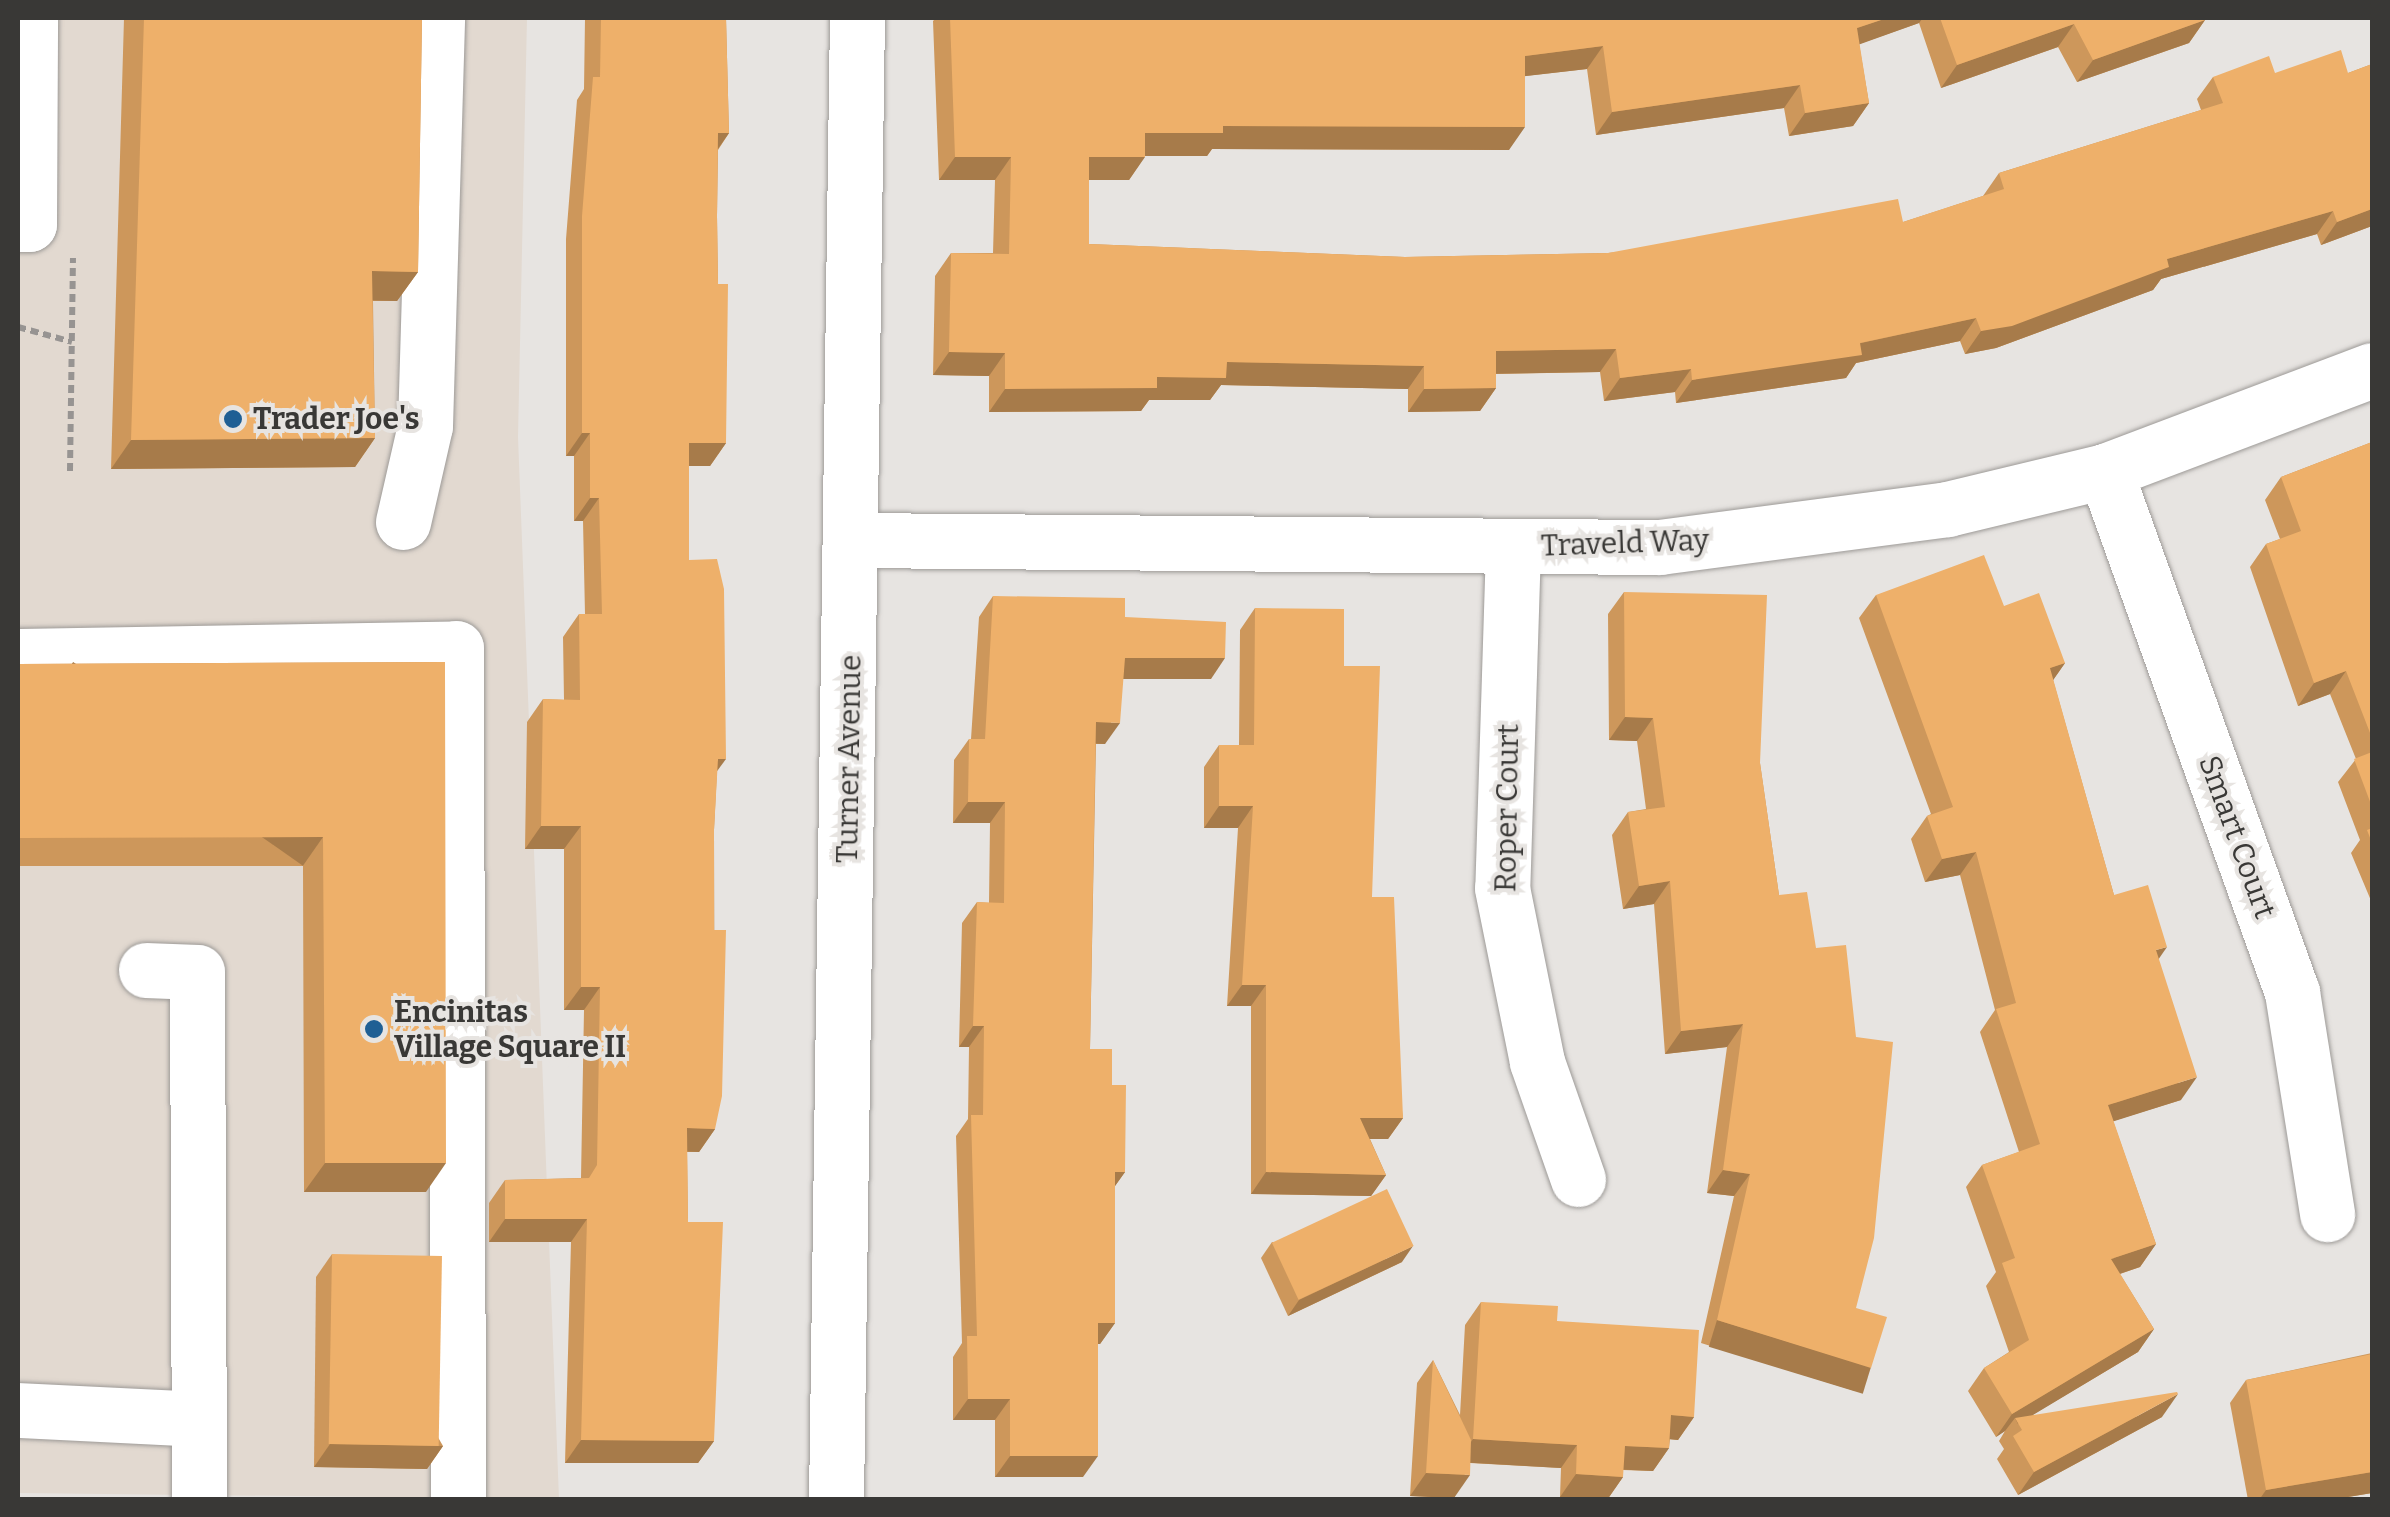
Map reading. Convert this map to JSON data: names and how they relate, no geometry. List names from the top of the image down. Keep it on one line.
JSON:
{"streets":{"street":["Traveld Way","Turner Avenue","Roper Court","Smart Court"]},"crossings":[["Traveld Way","Turner Avenue"],["Traveld Way","Roper Court"],["Traveld Way","Smart Court"]],"places":["Trader Joe's","Encinitas Village Square II"]}
